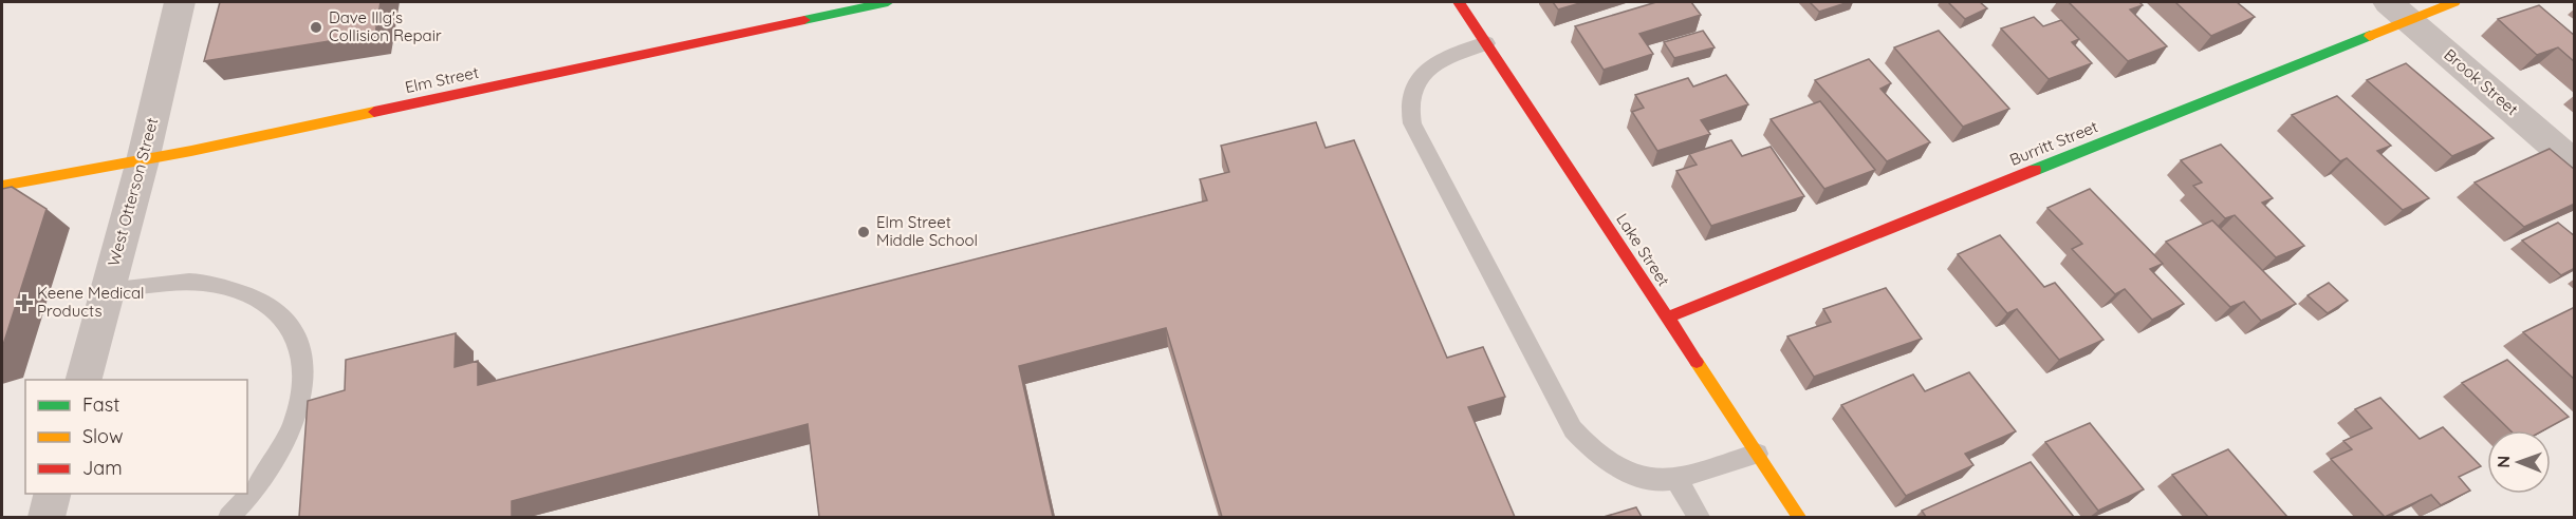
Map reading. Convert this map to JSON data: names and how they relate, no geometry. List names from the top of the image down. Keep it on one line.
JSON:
{"streets":{"street":["Elm Street","Brook Street","Burritt Street","West Otterson Street","Lake Street"]},"crossings":[["Elm Street","West Otterson Street"],["Brook Street","Burritt Street"],["Burritt Street","Lake Street"]],"places":{"other":["Dave Illg's Collision Repair","Elm Street Middle School"],"health":["Keene Medical Products"]},"legend":["Fast","Slow","Jam"],"north":"left"}
